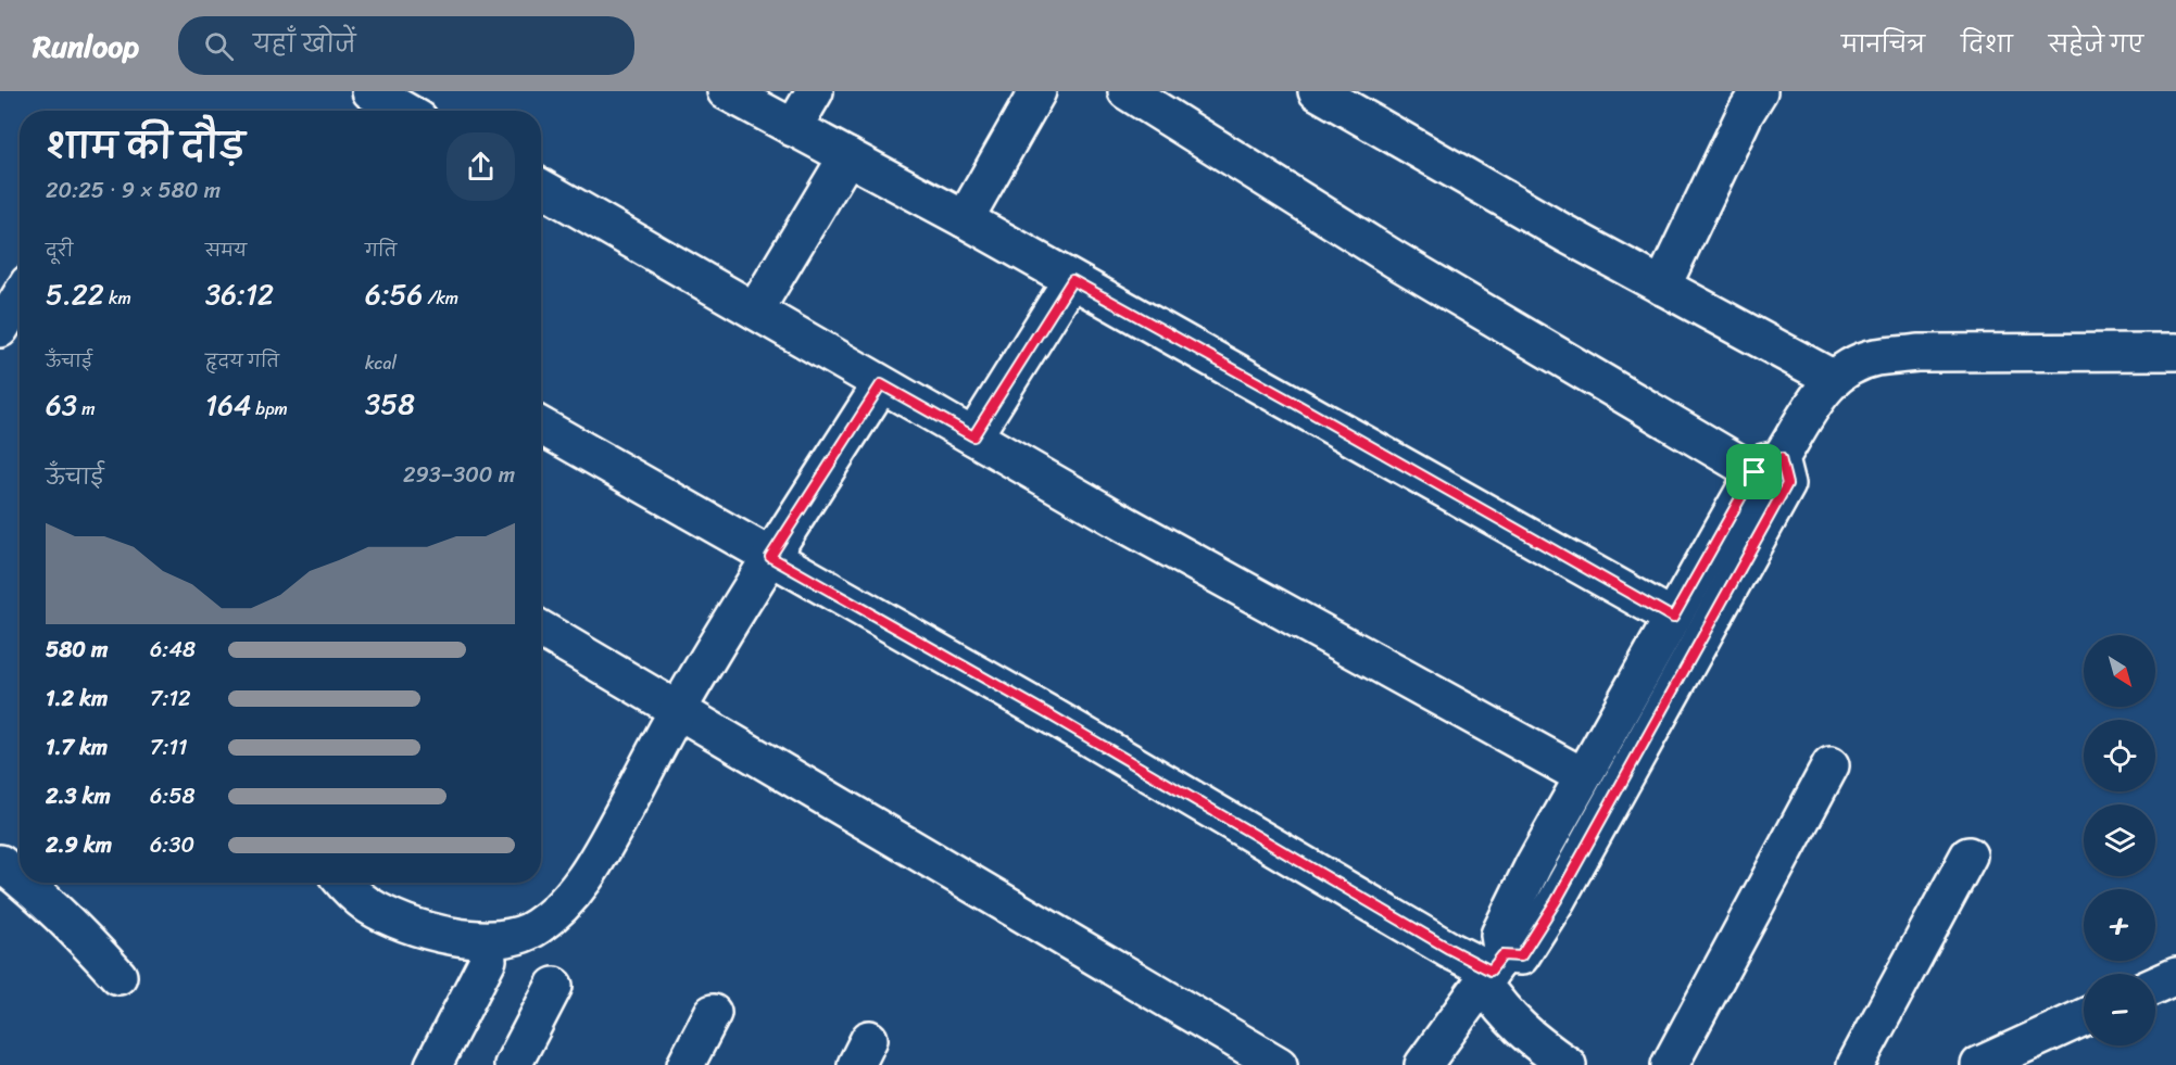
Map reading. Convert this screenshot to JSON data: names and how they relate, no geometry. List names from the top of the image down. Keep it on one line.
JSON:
{"north":"bottom right","page":{"header":"Runloop","search":"यहाँ खोजें","nav":["मानचित्र","दिशा","सहेजे गए"],"heading":["शाम की दौड़","20:25 · 9 × 580 m"],"stats":[["दूरी","5.22 km"],["समय","36:12"],["गति","6:56 /km"],["ऊँचाई","63 m"],["हृदय गति","164 bpm"],["kcal","358"]],"chart":["ऊँचाई","293–300 m"],"list":[{"name":"580 m","note":"6:48"},{"name":"1.2 km","note":"7:12"},{"name":"1.7 km","note":"7:11"},{"name":"2.3 km","note":"6:58"},{"name":"2.9 km","note":"6:30"}],"map_buttons":["+","−"]}}
